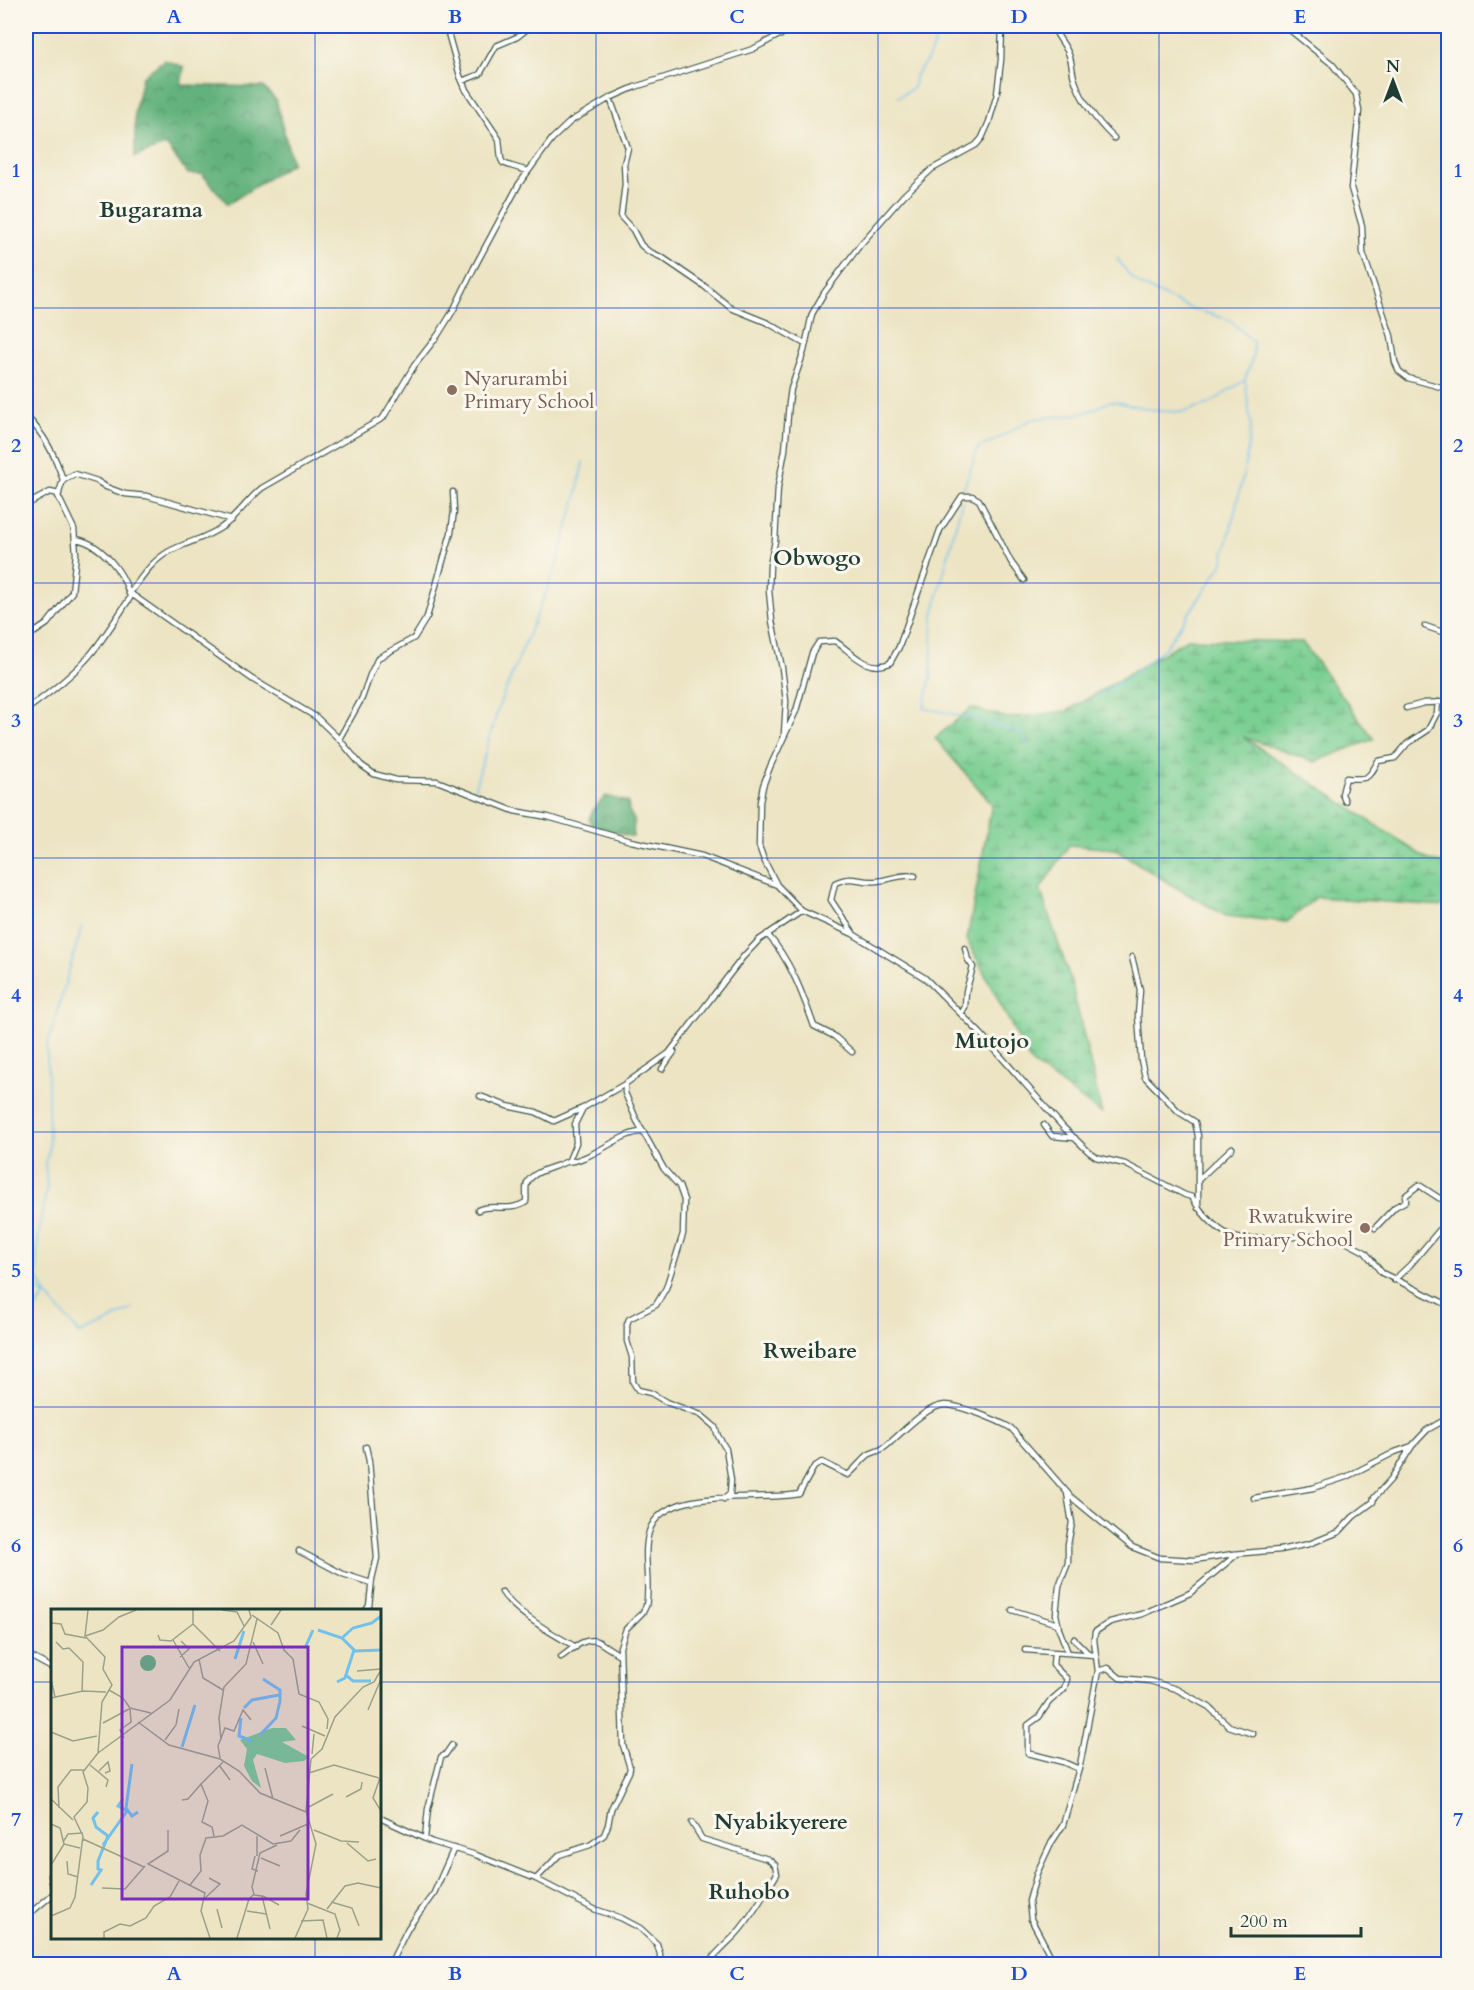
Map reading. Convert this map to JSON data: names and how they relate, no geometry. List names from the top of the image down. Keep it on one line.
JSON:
{"districts":["Bugarama","Obwogo","Mutojo","Rweibare","Nyabikyerere","Ruhobo"],"places":["Nyarurambi Primary School","Rwatukwire Primary School"],"scale_bar":"200 m","north":"top","grid":{"columns":["A","B","C","D","E"],"rows":["1","2","3","4","5","6","7"]}}
